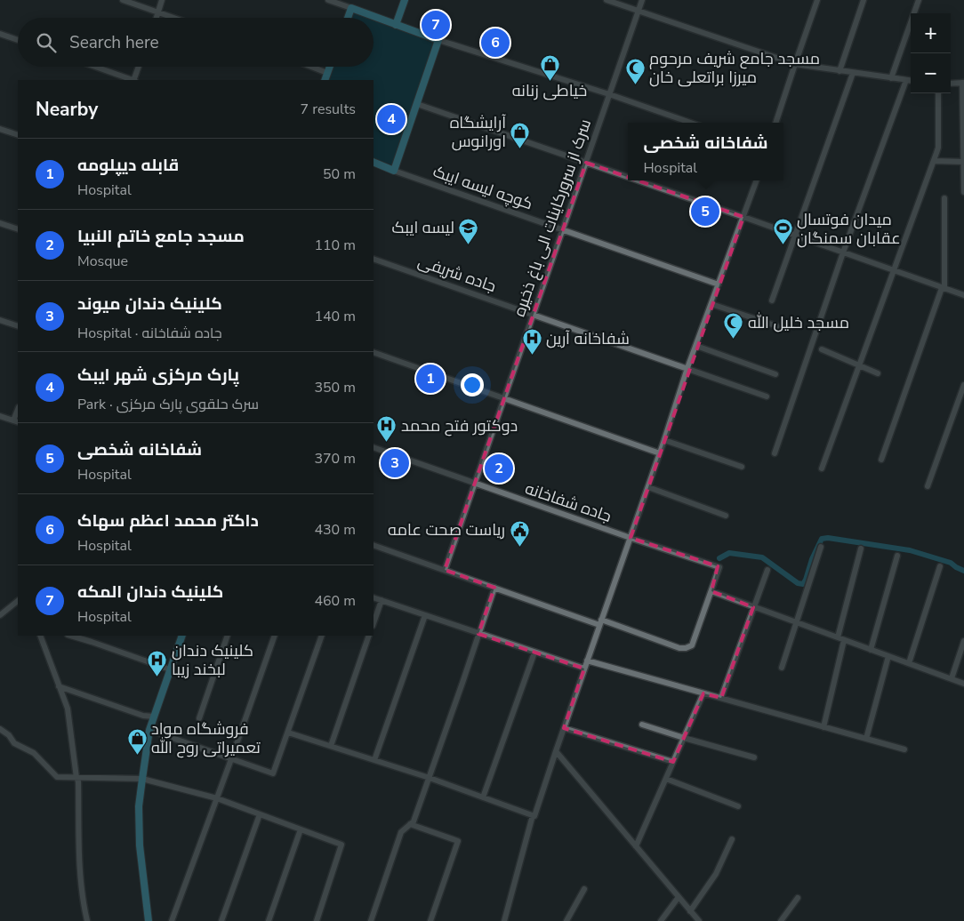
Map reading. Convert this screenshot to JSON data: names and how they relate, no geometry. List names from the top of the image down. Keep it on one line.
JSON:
{"streets":{"street":["کوچه لیسه ایبک","سرک از سرورکاینات الی باغ ذخیره","جاده شریفی","جاده شفاخانه"]},"crossings":[["کوچه لیسه ایبک","سرک از سرورکاینات الی باغ ذخیره"],["سرک از سرورکاینات الی باغ ذخیره","جاده شریفی"],["سرک از سرورکاینات الی باغ ذخیره","جاده شفاخانه"]],"places":{"shop":["خیاطی زنانه","آرایشگاه اورانوس","فروشگاه مواد تعمیراتی روح الله"],"mosque":["مسجد جامع شریف مرحوم میرزا براتعلی خان","مسجد خلیل الله"],"school or university":["لیسه ایبک"],"sports":["میدان فوتسال عقابان سمنگان"],"hospital":["شفاخانه آرین","دوکتور فتح محمد","کلینیک دندان لبخند زیبا"],"public building":["ریاست صحت عامه"]},"page":{"pins":["7","6","4","5","1","3","2"],"map_buttons":["+","−"],"search":"Search here","heading":["Nearby","7 results"],"popup":["شفاخانه شخصی","Hospital"],"list":[{"mark":"1","name":"قابله دیپلومه","note":"Hospital","value":"50 m"},{"mark":"2","name":"مسجد جامع خاتم النبیا","note":"Mosque","value":"110 m"},{"mark":"3","name":"کلینیک دندان میوند","note":"Hospital · جاده شفاخانه","value":"140 m"},{"mark":"4","name":"پارک مرکزی شهر ایبک","note":"Park · سرک حلقوی پارک مرکزی","value":"350 m"},{"mark":"5","name":"شفاخانه شخصی","note":"Hospital","value":"370 m"},{"mark":"6","name":"داکتر محمد اعظم سهاک","note":"Hospital","value":"430 m"},{"mark":"7","name":"کلینیک دندان المکه","note":"Hospital","value":"460 m"}]}}
